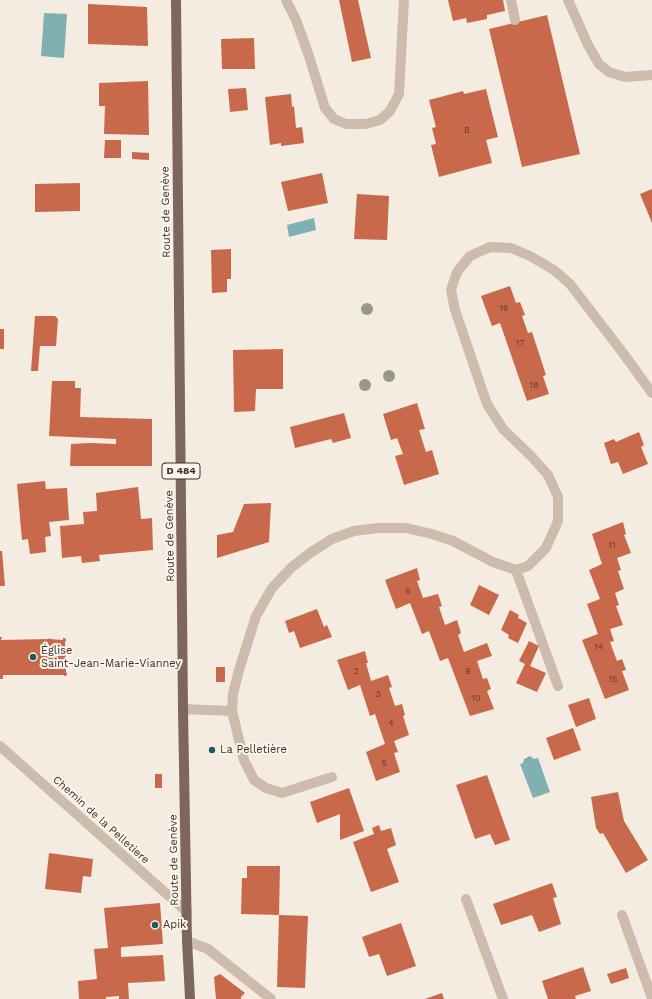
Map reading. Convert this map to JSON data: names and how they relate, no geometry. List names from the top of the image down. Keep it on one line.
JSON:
{"streets":{"main road":["Route de Genève","D 484"],"street":["Chemin de la Pelletiere"]},"crossings":[["Route de Genève","Chemin de la Pelletiere"]],"places":["Église Saint-Jean-Marie-Vianney","La Pelletière","Apik"],"house_numbers":["B","16","17","18","11","6","14","2","9","15","3","10","4","5"]}
